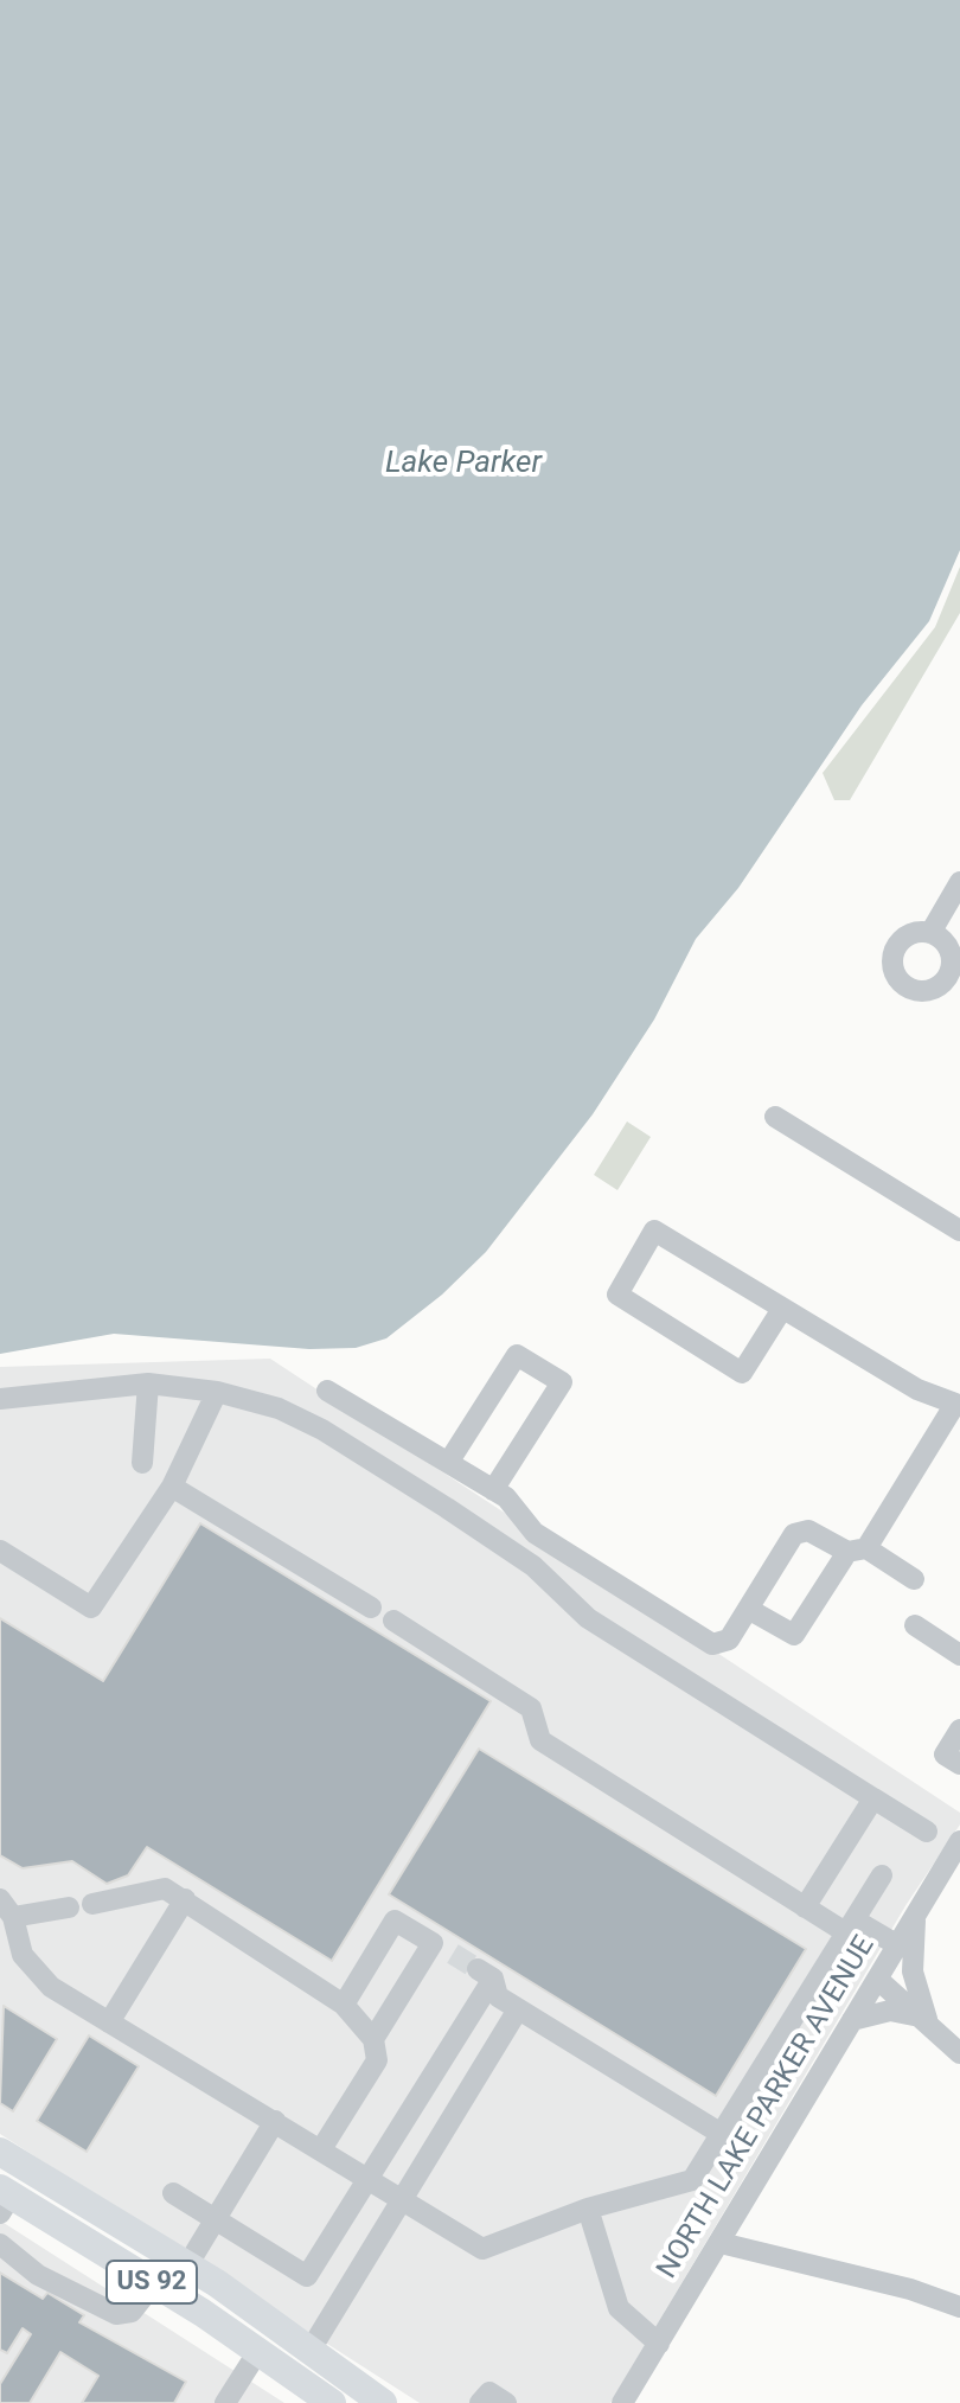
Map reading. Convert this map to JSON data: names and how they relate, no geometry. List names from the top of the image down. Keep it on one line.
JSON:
{"streets":{"main road":["US 92"],"street":["NORTH LAKE PARKER AVENUE"]},"water":["Lake Parker"]}
